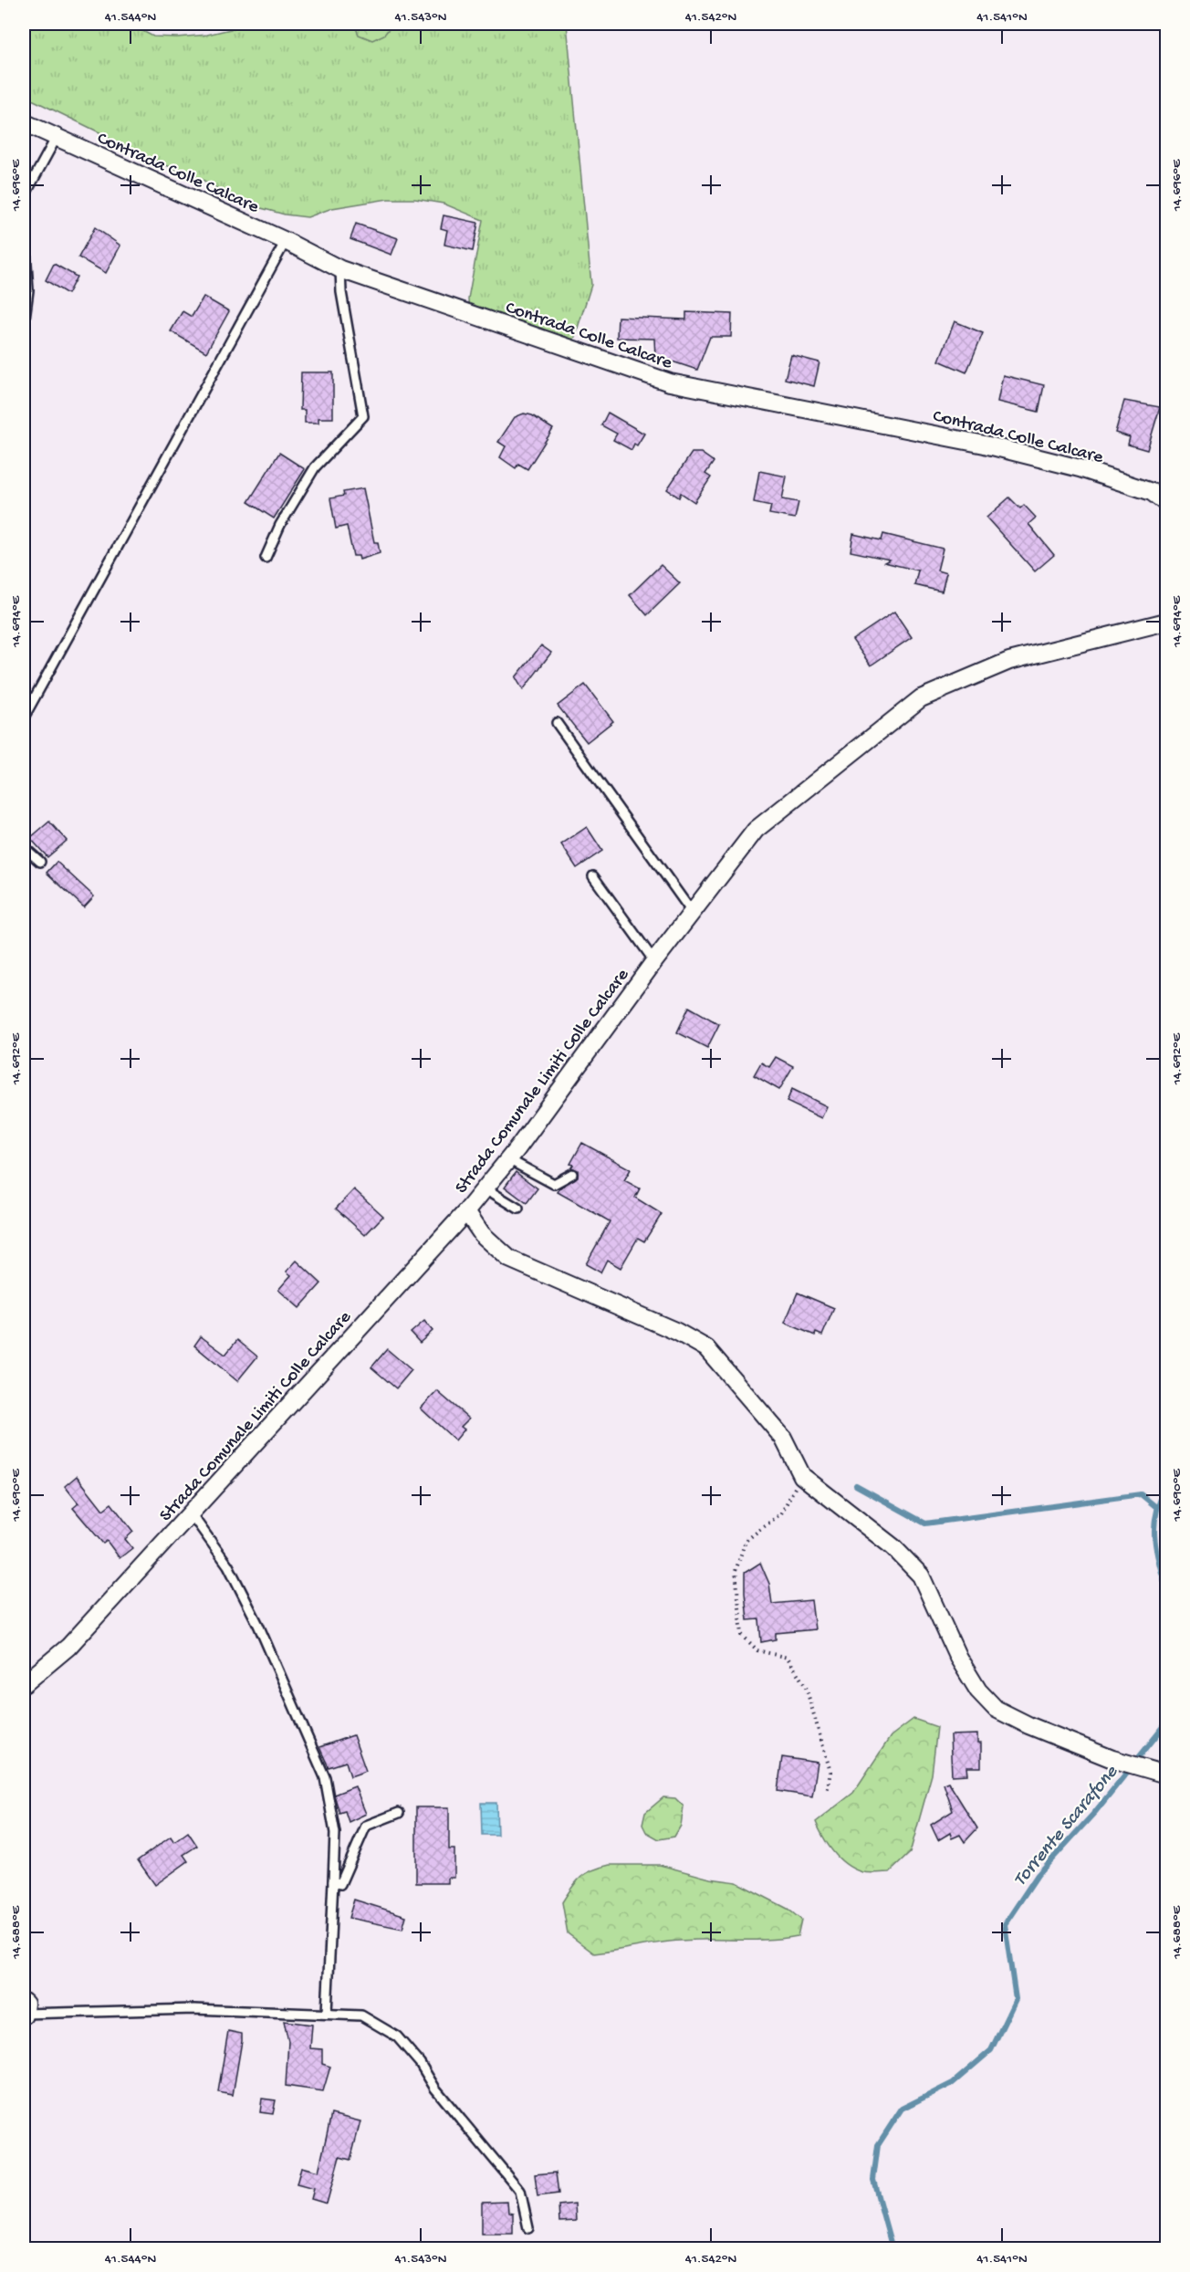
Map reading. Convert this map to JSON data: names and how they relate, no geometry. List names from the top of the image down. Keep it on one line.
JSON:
{"streets":{"street":["Contrada Colle Calcare","Strada Comunale Limiti Colle Calcare"]},"water":["Torrente Scarafone"],"coordinates":["41.544°N","41.543°N","41.542°N","41.541°N","14.696°E","14.694°E","14.692°E","14.690°E","14.688°E"]}
